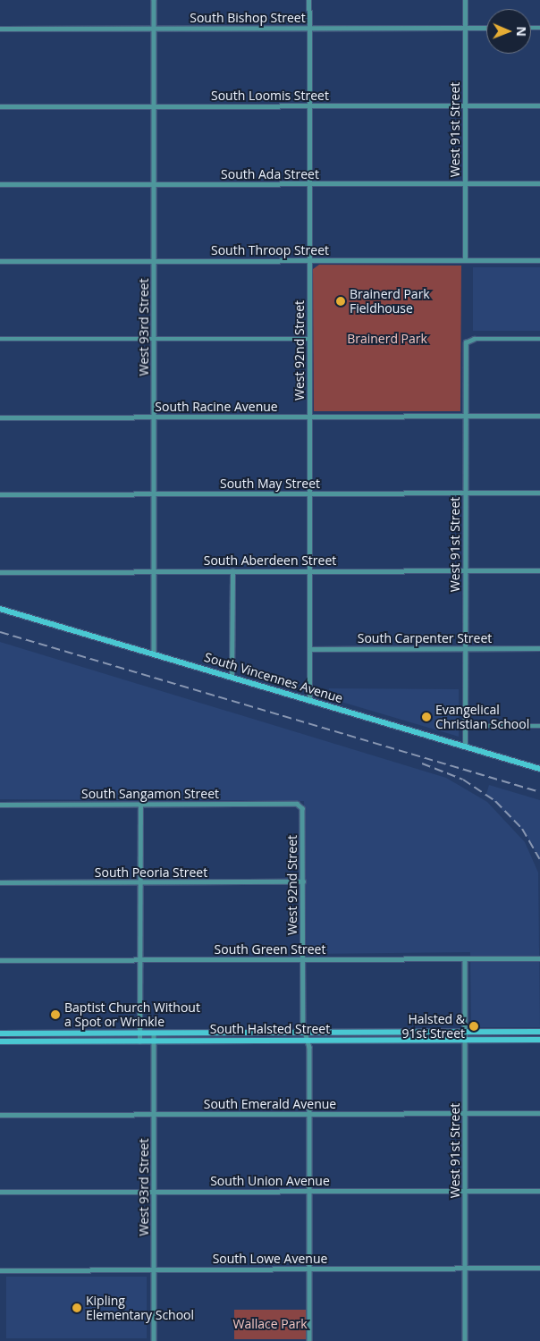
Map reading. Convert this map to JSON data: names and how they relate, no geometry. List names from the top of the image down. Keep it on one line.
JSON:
{"streets":{"main road":["South Vincennes Avenue","South Halsted Street"],"street":["South Bishop Street","South Loomis Street","West 91st Street","South Ada Street","South Throop Street","West 93rd Street","West 92nd Street","South Racine Avenue","South May Street","South Aberdeen Street","South Carpenter Street","South Sangamon Street","South Peoria Street","South Green Street","South Emerald Avenue","South Union Avenue","South Lowe Avenue"]},"crossings":[["South Bishop Street","West 91st Street"],["South Bishop Street","West 93rd Street"],["South Bishop Street","West 92nd Street"],["South Loomis Street","West 91st Street"],["South Loomis Street","West 93rd Street"],["South Loomis Street","West 92nd Street"],["West 91st Street","South Ada Street"],["West 91st Street","South Throop Street"],["West 91st Street","South Racine Avenue"],["West 91st Street","South May Street"],["West 91st Street","South Aberdeen Street"],["West 91st Street","South Carpenter Street"],["West 91st Street","South Vincennes Avenue"],["West 91st Street","South Green Street"],["West 91st Street","South Halsted Street"],["West 91st Street","South Emerald Avenue"],["West 91st Street","South Union Avenue"],["West 91st Street","South Lowe Avenue"],["South Ada Street","West 93rd Street"],["South Ada Street","West 92nd Street"],["South Throop Street","West 93rd Street"],["South Throop Street","West 92nd Street"],["West 93rd Street","South Racine Avenue"],["West 93rd Street","South May Street"],["West 93rd Street","South Aberdeen Street"],["West 93rd Street","South Vincennes Avenue"],["West 93rd Street","South Halsted Street"],["West 93rd Street","South Emerald Avenue"],["West 93rd Street","South Union Avenue"],["West 93rd Street","South Lowe Avenue"],["West 92nd Street","South Racine Avenue"],["West 92nd Street","South May Street"],["West 92nd Street","South Aberdeen Street"],["West 92nd Street","South Carpenter Street"],["West 92nd Street","South Vincennes Avenue"],["West 92nd Street","South Sangamon Street"],["West 92nd Street","South Peoria Street"],["West 92nd Street","South Green Street"],["West 92nd Street","South Halsted Street"],["West 92nd Street","South Emerald Avenue"],["West 92nd Street","South Union Avenue"],["West 92nd Street","South Lowe Avenue"]],"parks":["Brainerd Park","Wallace Park"],"places":["Brainerd Park Fieldhouse","Evangelical Christian School","Baptist Church Without a Spot or Wrinkle","Halsted & 91st Street","Kipling Elementary School"],"north":"right"}
